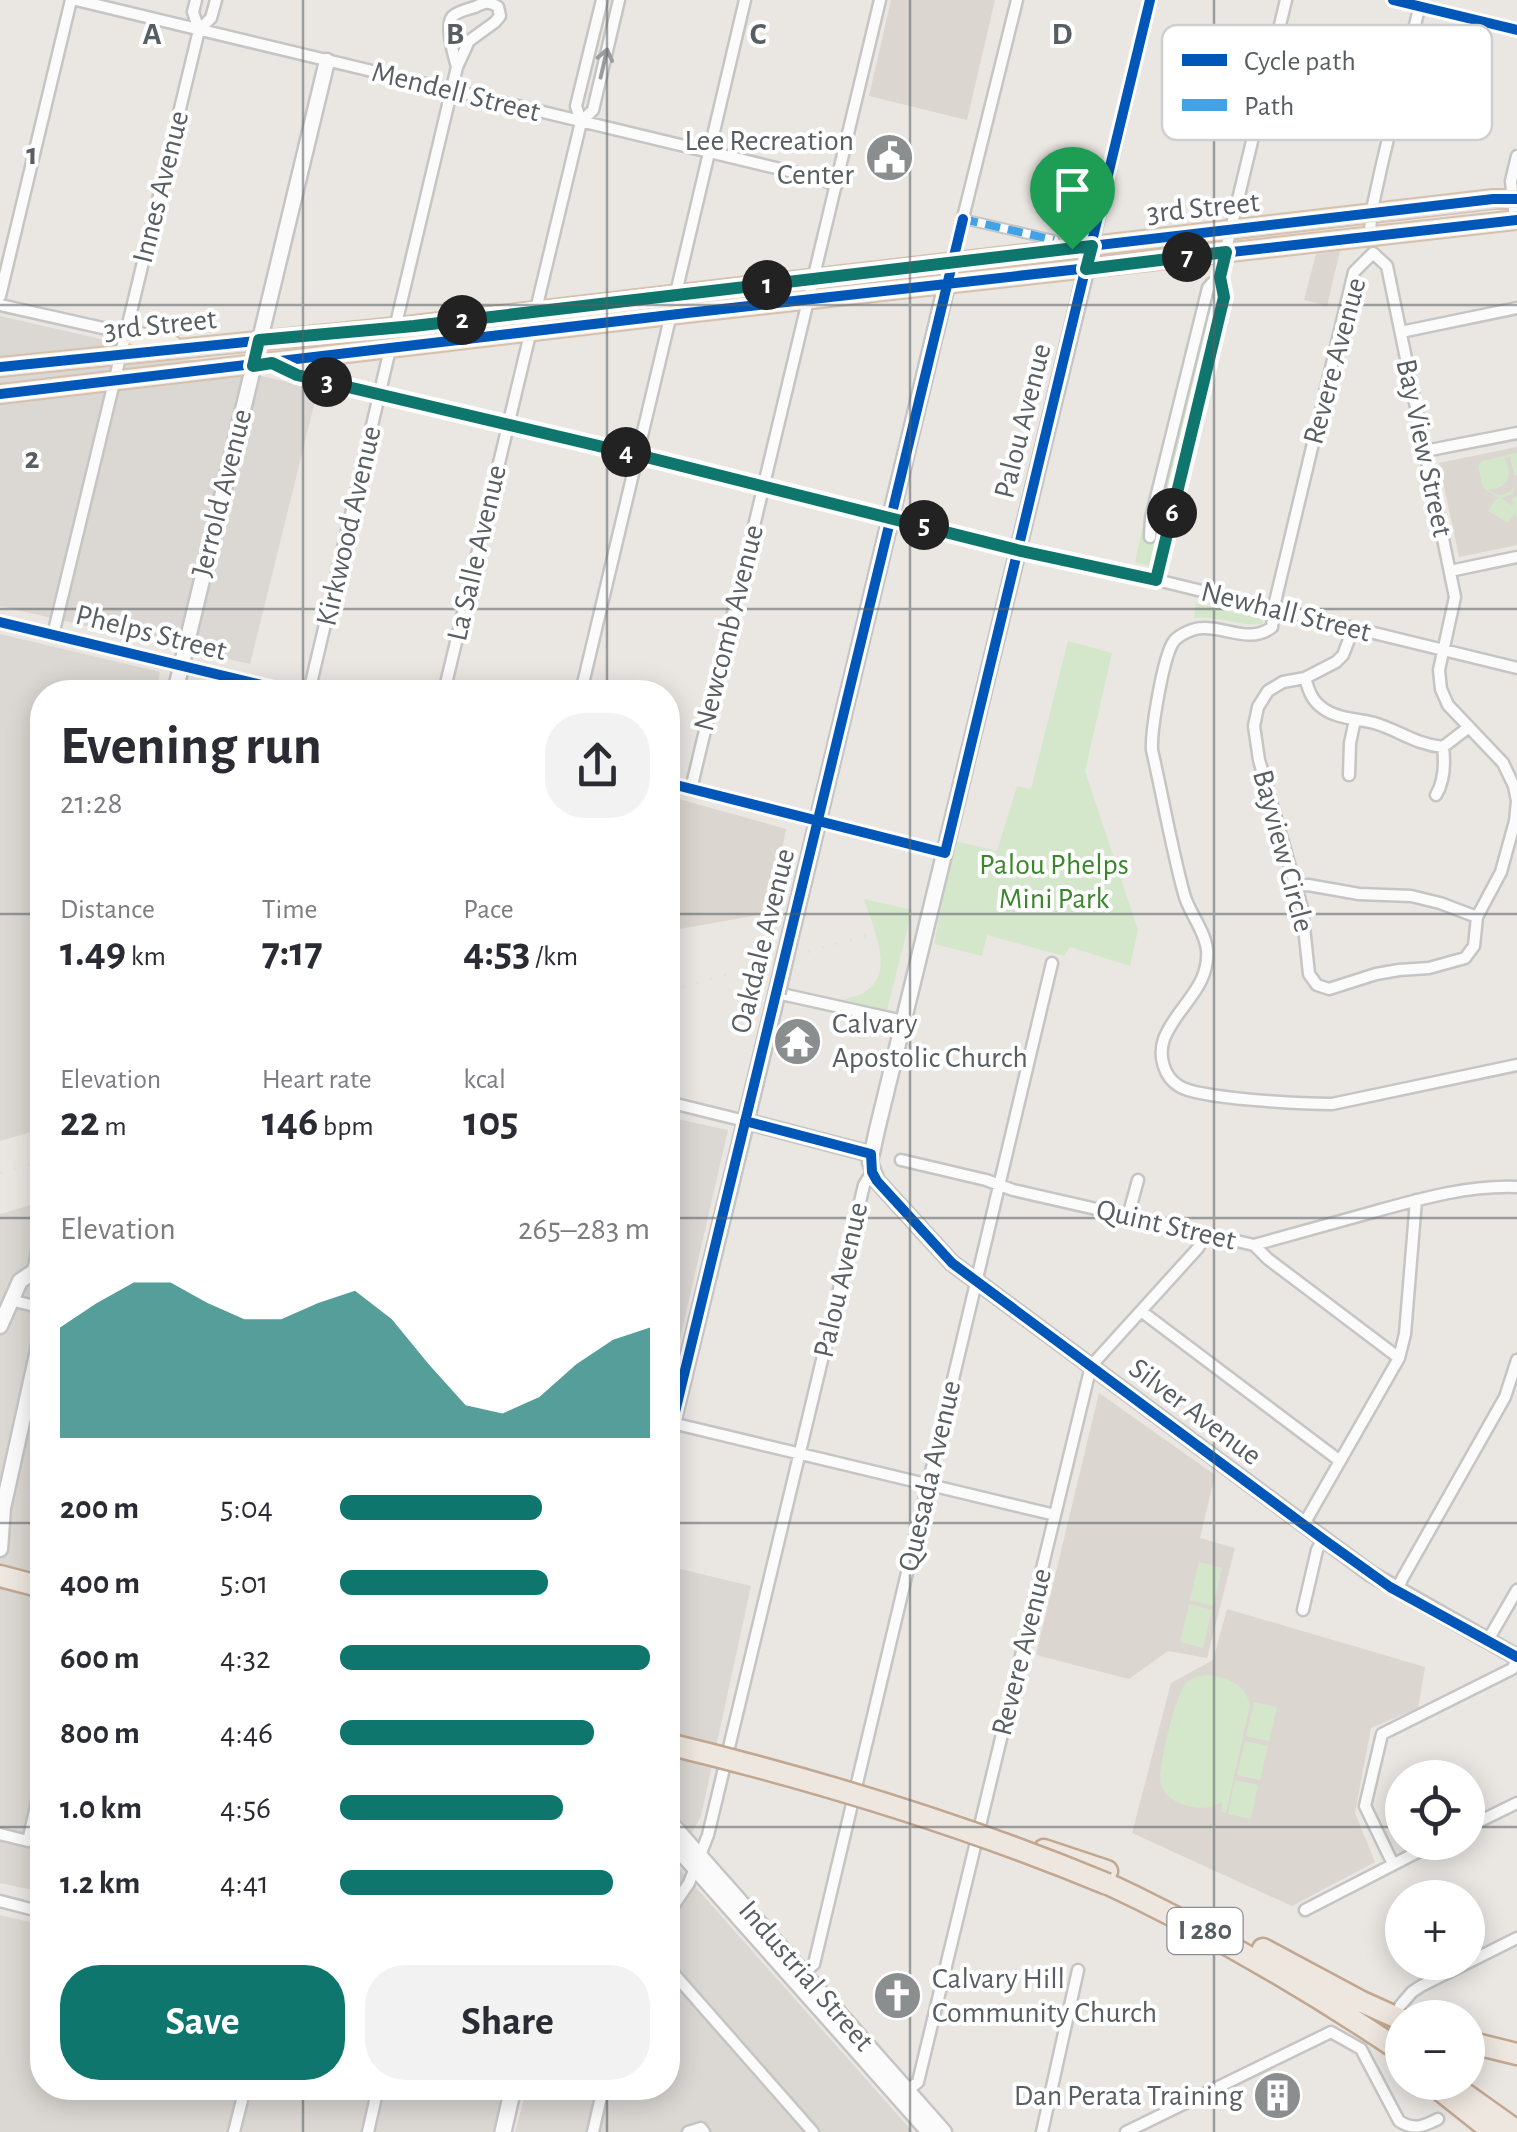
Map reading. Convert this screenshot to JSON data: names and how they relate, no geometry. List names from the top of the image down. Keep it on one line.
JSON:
{"streets":{"highway":["I 280"],"main road":["3rd Street","Oakdale Avenue"],"street":["Mendell Street","Innes Avenue","Revere Avenue","Palou Avenue","Bay View Street","Jerrold Avenue","Kirkwood Avenue","La Salle Avenue","Newhall Street","Newcomb Avenue","Phelps Street","Bayview Circle","Quint Street","Silver Avenue","Quesada Avenue","Industrial Street"]},"crossings":[["Mendell Street","Innes Avenue"],["Mendell Street","Jerrold Avenue"],["Mendell Street","Kirkwood Avenue"],["Mendell Street","La Salle Avenue"],["Mendell Street","Newcomb Avenue"],["Innes Avenue","3rd Street"],["Innes Avenue","Phelps Street"],["3rd Street","Revere Avenue"],["3rd Street","Palou Avenue"],["3rd Street","Bay View Street"],["3rd Street","Jerrold Avenue"],["3rd Street","Kirkwood Avenue"],["3rd Street","La Salle Avenue"],["3rd Street","Newcomb Avenue"],["3rd Street","Oakdale Avenue"],["Revere Avenue","Bay View Street"],["Revere Avenue","Newhall Street"],["Revere Avenue","Quint Street"],["Revere Avenue","Silver Avenue"],["Revere Avenue","I 280"],["Revere Avenue","Industrial Street"],["Palou Avenue","Newhall Street"],["Palou Avenue","Silver Avenue"],["Palou Avenue","Industrial Street"],["Bay View Street","Newhall Street"],["Bay View Street","Bayview Circle"],["Jerrold Avenue","Phelps Street"],["Kirkwood Avenue","Newhall Street"],["La Salle Avenue","Newhall Street"],["Newhall Street","Newcomb Avenue"],["Newhall Street","Bayview Circle"],["Newhall Street","Oakdale Avenue"],["Quint Street","Quesada Avenue"],["Silver Avenue","Quesada Avenue"],["Quesada Avenue","Industrial Street"]],"parks":["Palou Phelps Mini Park"],"places":{"public building":["Lee Recreation Center"],"temple":["Calvary Apostolic Church"],"church":["Calvary Hill Community Church"],"building":["Dan Perata Training"]},"legend":["Cycle path","Path"],"page":{"pins":["7","1","2","3","4","6","5"],"heading":["Evening run","21:28"],"stats":[["Distance","1.49 km"],["Time","7:17"],["Pace","4:53 /km"],["Elevation","22 m"],["Heart rate","146 bpm"],["kcal","105"]],"chart":["Elevation","265–283 m"],"list":[{"name":"200 m","note":"5:04"},{"name":"400 m","note":"5:01"},{"name":"600 m","note":"4:32"},{"name":"800 m","note":"4:46"},{"name":"1.0 km","note":"4:56"},{"name":"1.2 km","note":"4:41"}],"map_buttons":["+","−"],"buttons":["Save","Share"]},"grid":{"columns":["A","B","C","D"],"rows":["1","2"]}}
